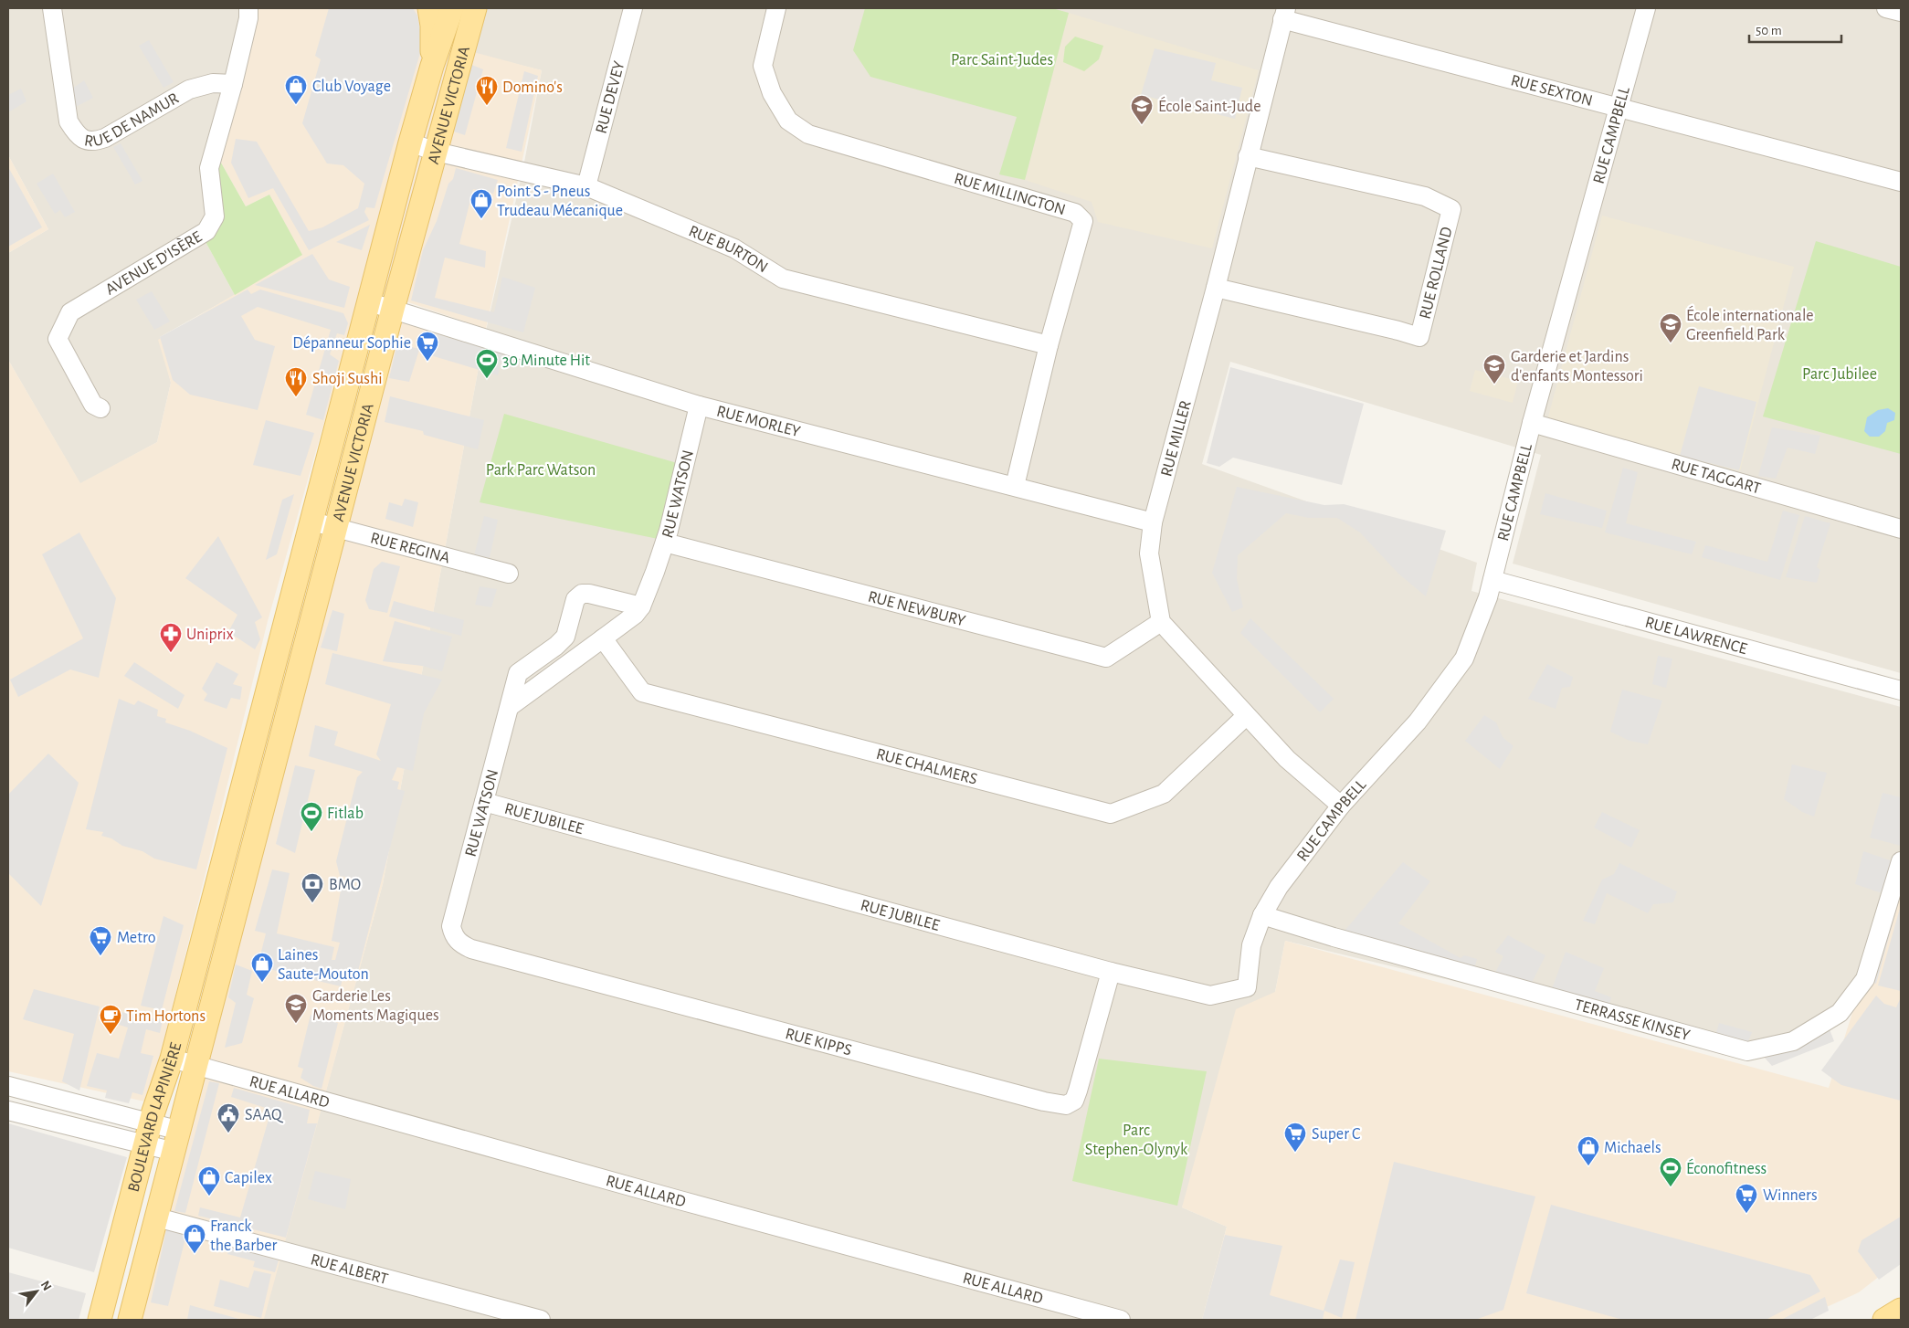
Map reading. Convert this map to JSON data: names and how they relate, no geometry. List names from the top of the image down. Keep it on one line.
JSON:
{"streets":{"main road":["AVENUE VICTORIA","BOULEVARD LAPINIÈRE"],"street":["RUE SEXTON","RUE DEVEY","RUE DE NAMUR","RUE CAMPBELL","RUE MILLINGTON","RUE BURTON","AVENUE D'ISÈRE","RUE ROLLAND","RUE MORLEY","RUE MILLER","RUE TAGGART","RUE WATSON","RUE REGINA","RUE NEWBURY","RUE LAWRENCE","RUE CHALMERS","RUE JUBILEE","TERRASSE KINSEY","RUE KIPPS","RUE ALLARD","RUE ALBERT"]},"crossings":[["RUE SEXTON","RUE CAMPBELL"],["RUE SEXTON","RUE MILLER"],["RUE DEVEY","RUE BURTON"],["AVENUE VICTORIA","RUE BURTON"],["AVENUE VICTORIA","RUE MORLEY"],["AVENUE VICTORIA","RUE REGINA"],["AVENUE VICTORIA","BOULEVARD LAPINIÈRE"],["RUE DE NAMUR","AVENUE D'ISÈRE"],["RUE CAMPBELL","RUE TAGGART"],["RUE CAMPBELL","RUE LAWRENCE"],["RUE CAMPBELL","RUE JUBILEE"],["RUE CAMPBELL","TERRASSE KINSEY"],["RUE MILLINGTON","RUE BURTON"],["RUE MILLINGTON","RUE MORLEY"],["RUE ROLLAND","RUE MILLER"],["RUE MORLEY","RUE MILLER"],["RUE MORLEY","RUE WATSON"],["RUE MILLER","RUE NEWBURY"],["RUE WATSON","RUE NEWBURY"],["RUE WATSON","RUE CHALMERS"],["RUE WATSON","RUE JUBILEE"],["RUE WATSON","RUE KIPPS"],["RUE JUBILEE","TERRASSE KINSEY"],["RUE JUBILEE","RUE KIPPS"],["RUE ALLARD","BOULEVARD LAPINIÈRE"],["BOULEVARD LAPINIÈRE","RUE ALBERT"]],"parks":["Parc Saint-Judes","Parc Jubilee","Park Parc Watson","Parc Stephen-Olynyk"],"places":{"shop":["Club Voyage","Point S - Pneus Trudeau Mécanique","Laines Saute-Mouton","Michaels","Capilex","Franck the Barber"],"restaurant":["Domino's","Shoji Sushi"],"school or university":["École Saint-Jude","École internationale Greenfield Park","Garderie et Jardins d'enfants Montessori","Garderie Les Moments Magiques"],"supermarket":["Dépanneur Sophie","Metro","Super C","Winners"],"sports":["30 Minute Hit","Fitlab","Éconofitness"],"pharmacy":["Uniprix"],"bank":["BMO"],"cafe":["Tim Hortons"],"public building":["SAAQ"]},"scale_bar":"50 m","north":"top right"}
